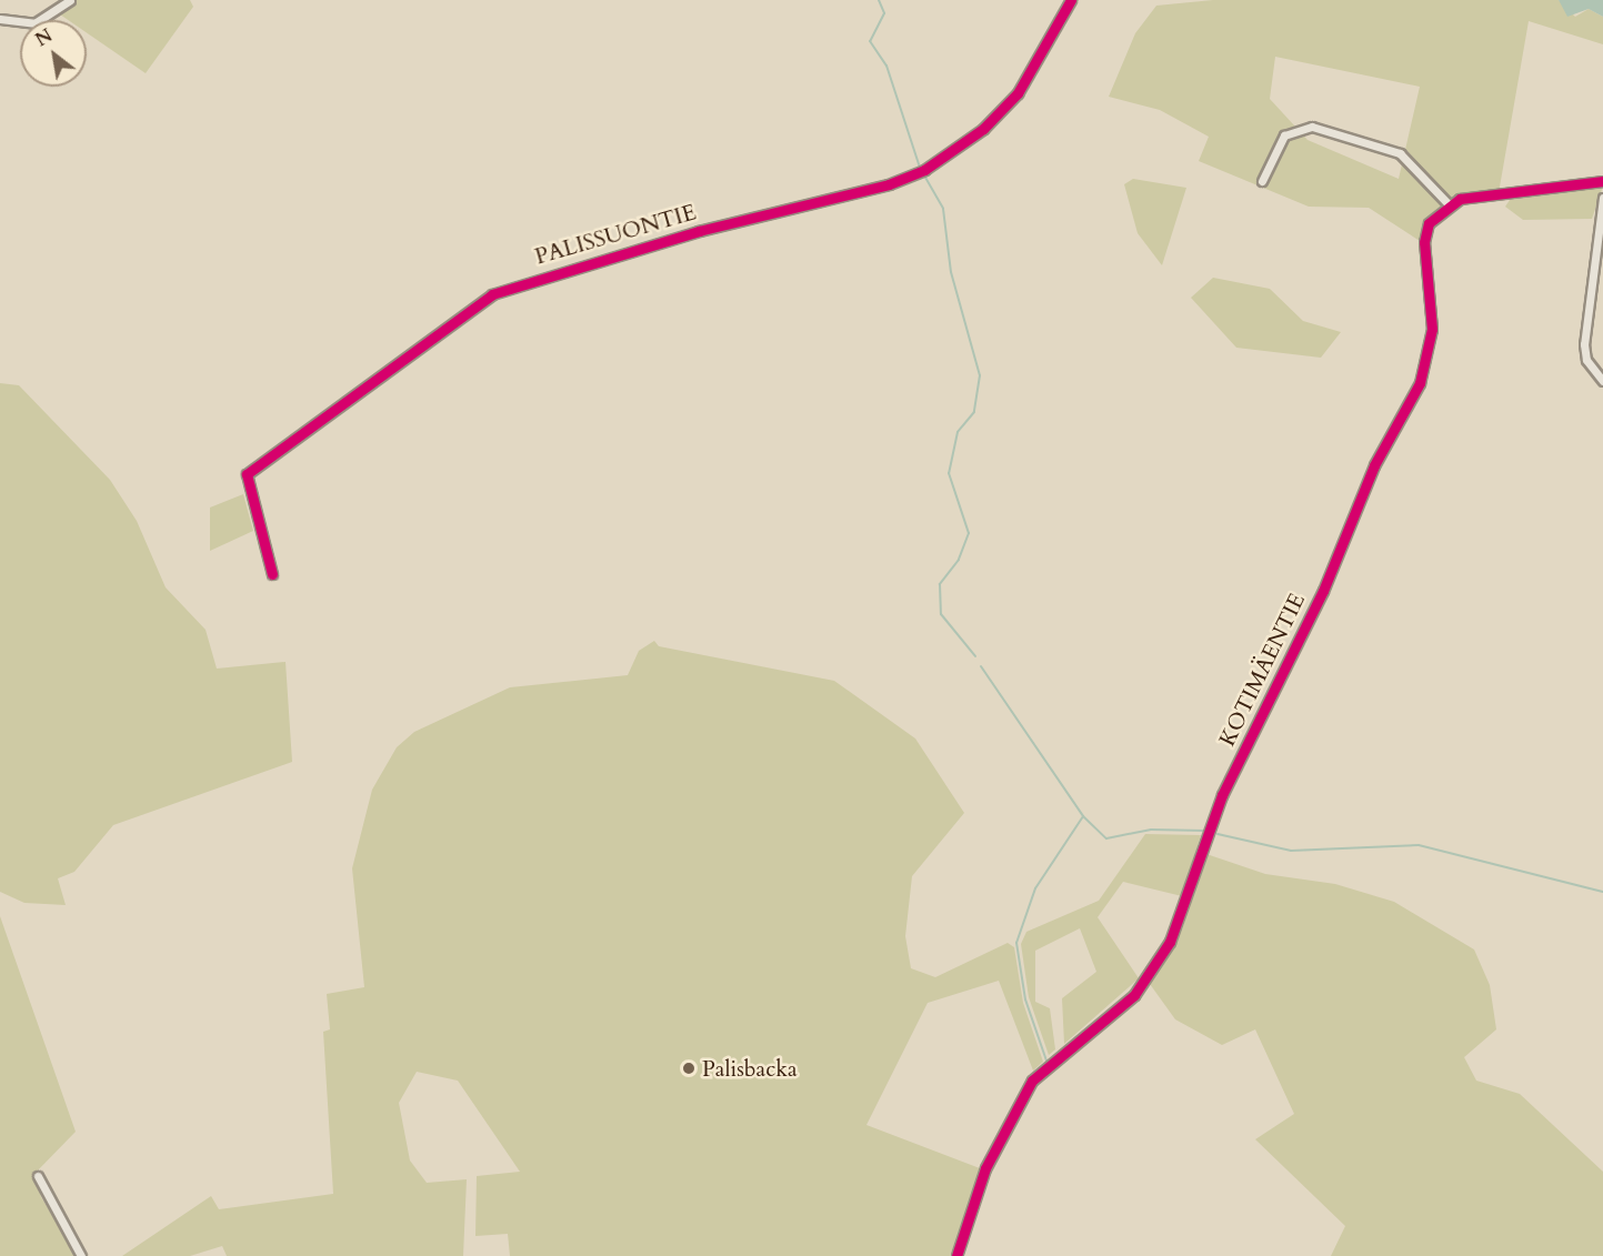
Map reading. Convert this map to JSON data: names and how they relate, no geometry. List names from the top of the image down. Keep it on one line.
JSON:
{"streets":{"street":["PALISSUONTIE","KOTIMÄENTIE"]},"places":["Palisbacka"],"north":"top left"}
